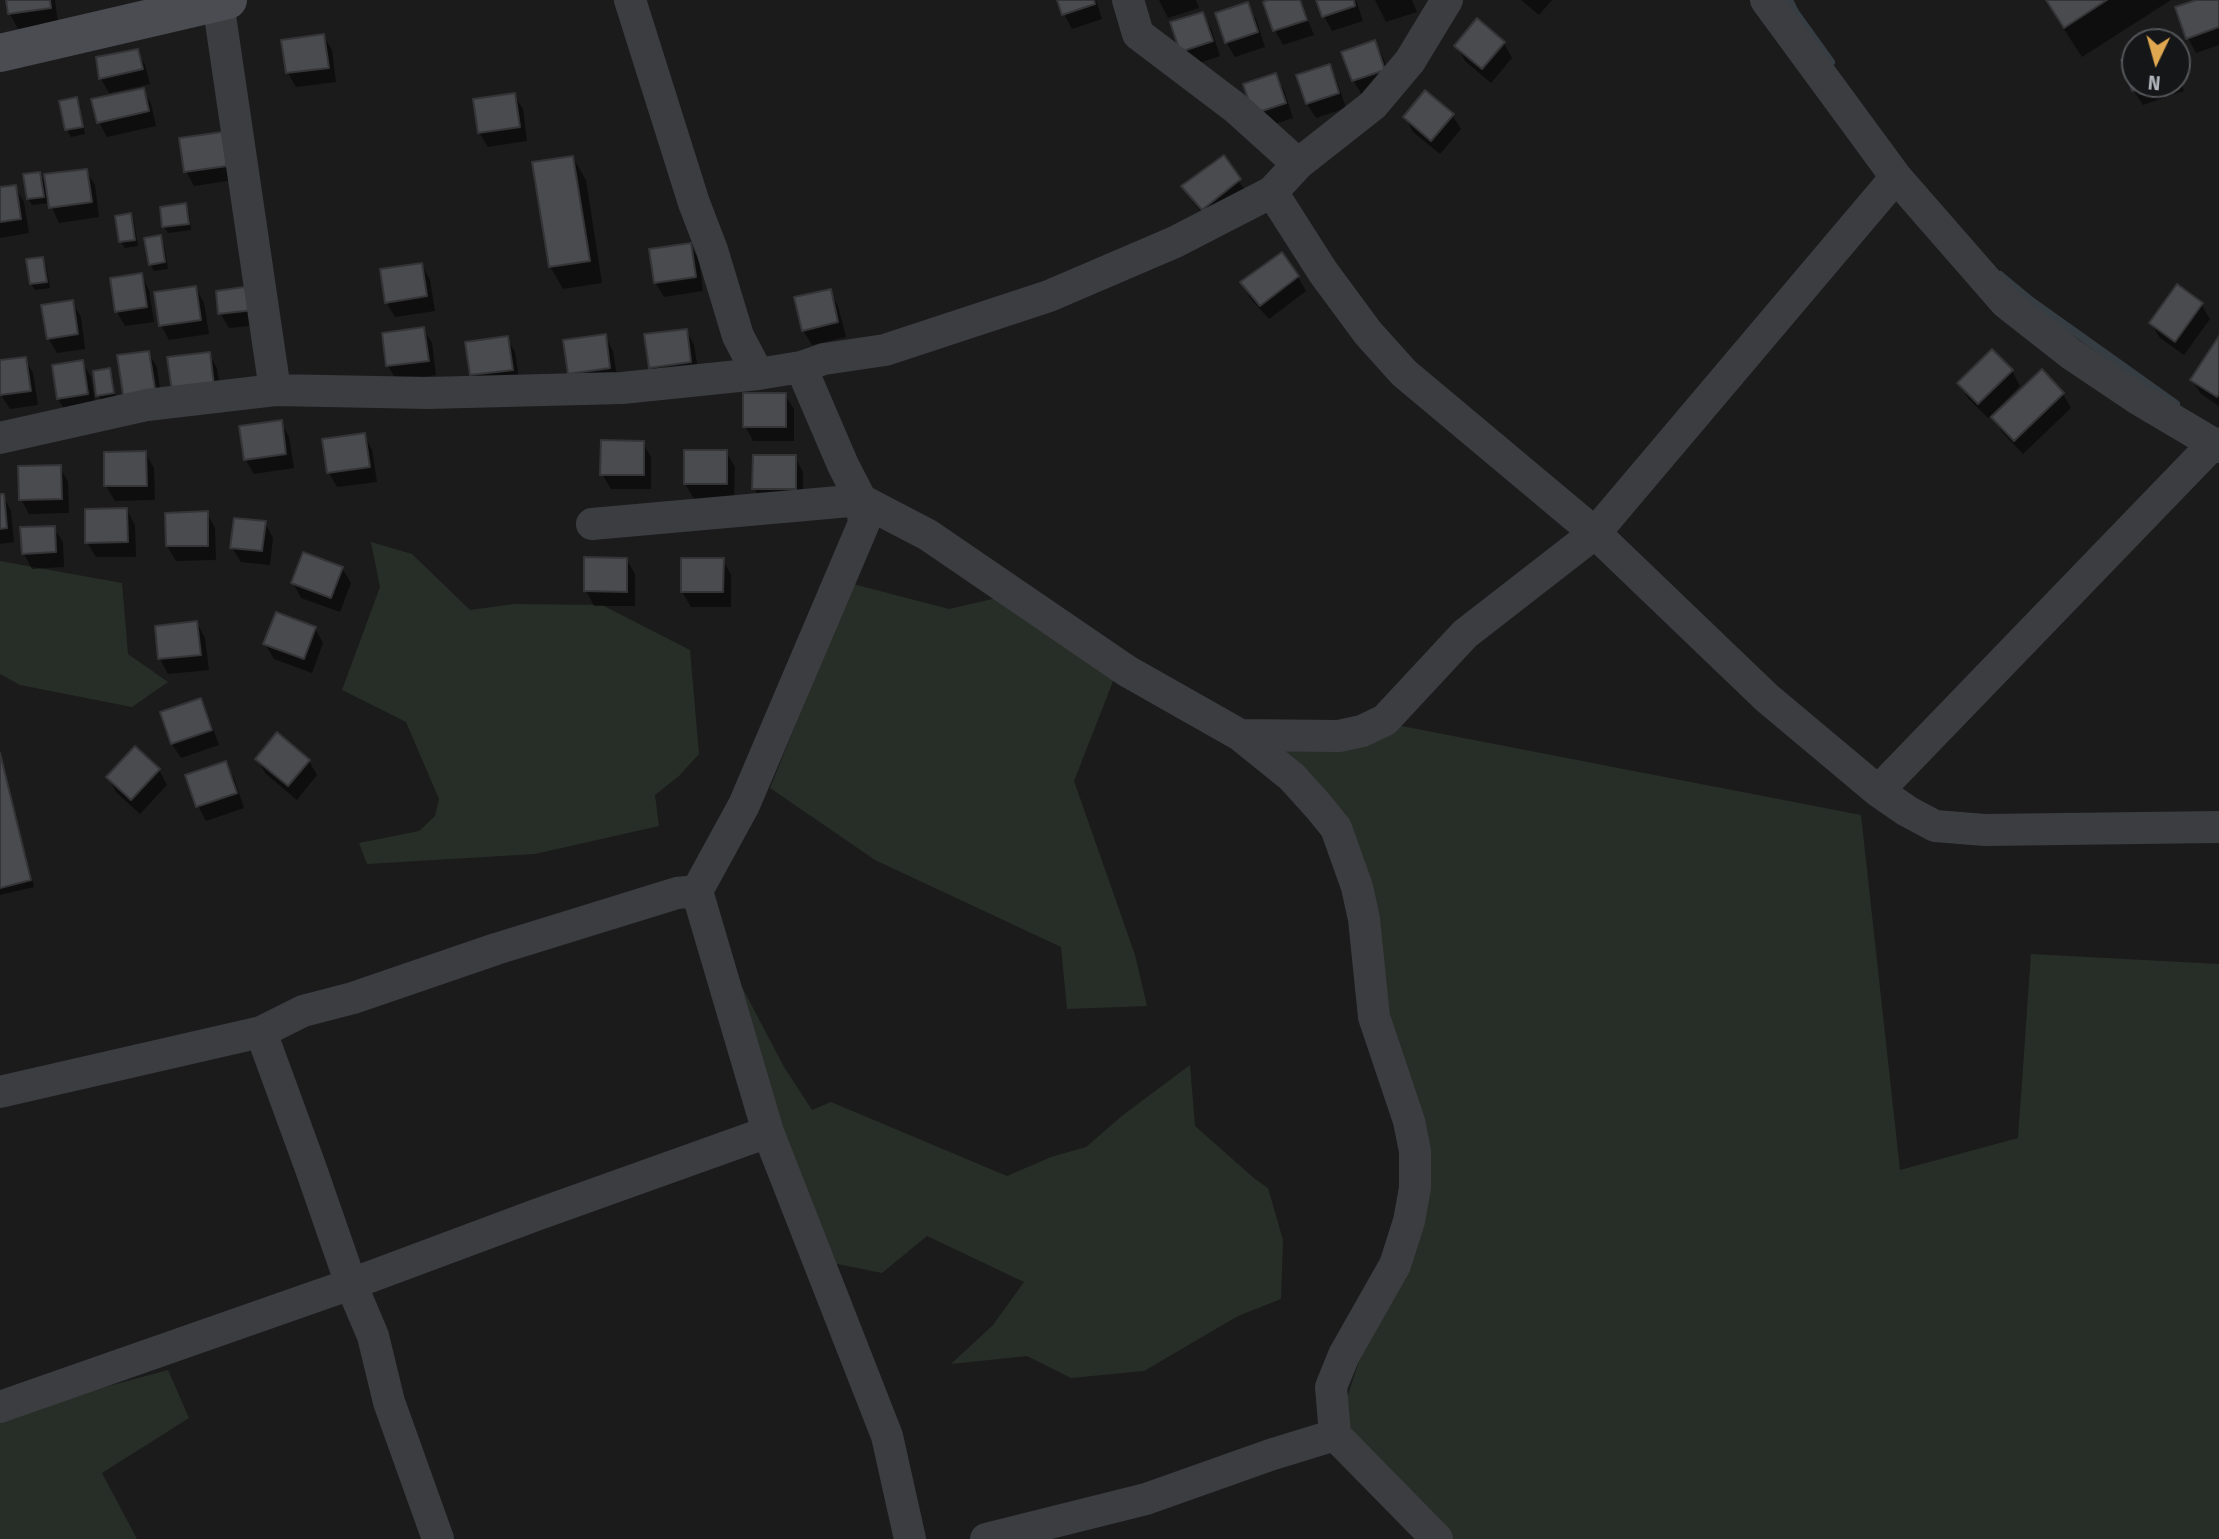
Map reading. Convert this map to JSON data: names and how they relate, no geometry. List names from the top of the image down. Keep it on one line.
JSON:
{"north":"bottom"}
